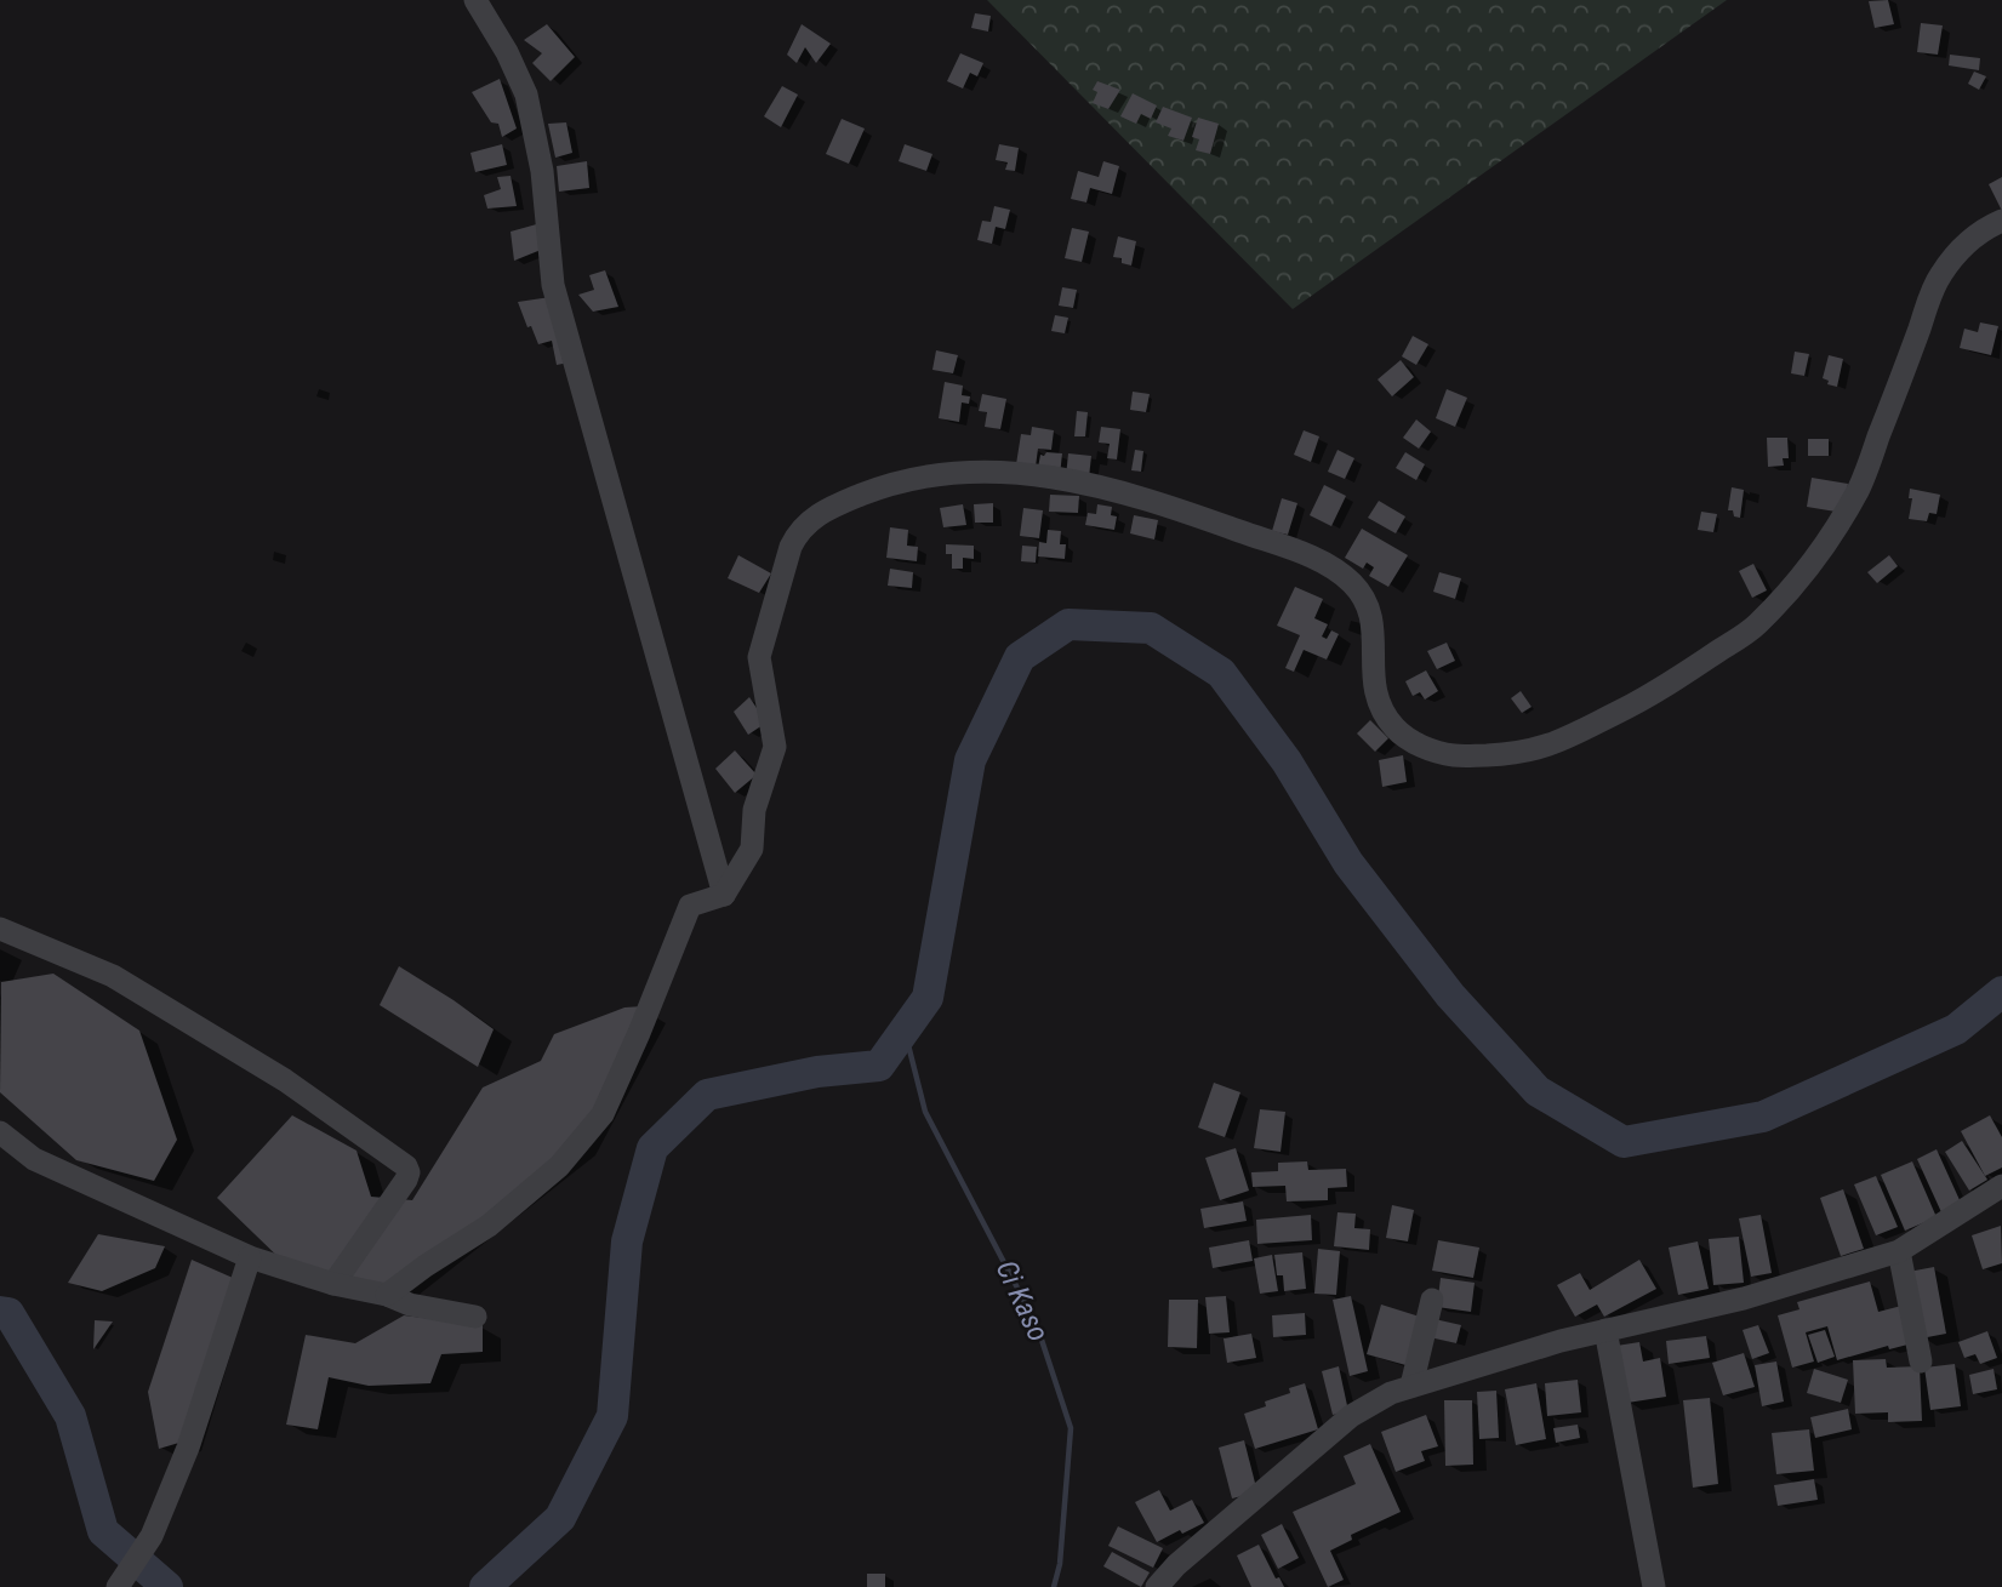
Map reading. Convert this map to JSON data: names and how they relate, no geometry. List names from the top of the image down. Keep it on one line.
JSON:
{"water":["Ci Kaso"]}
